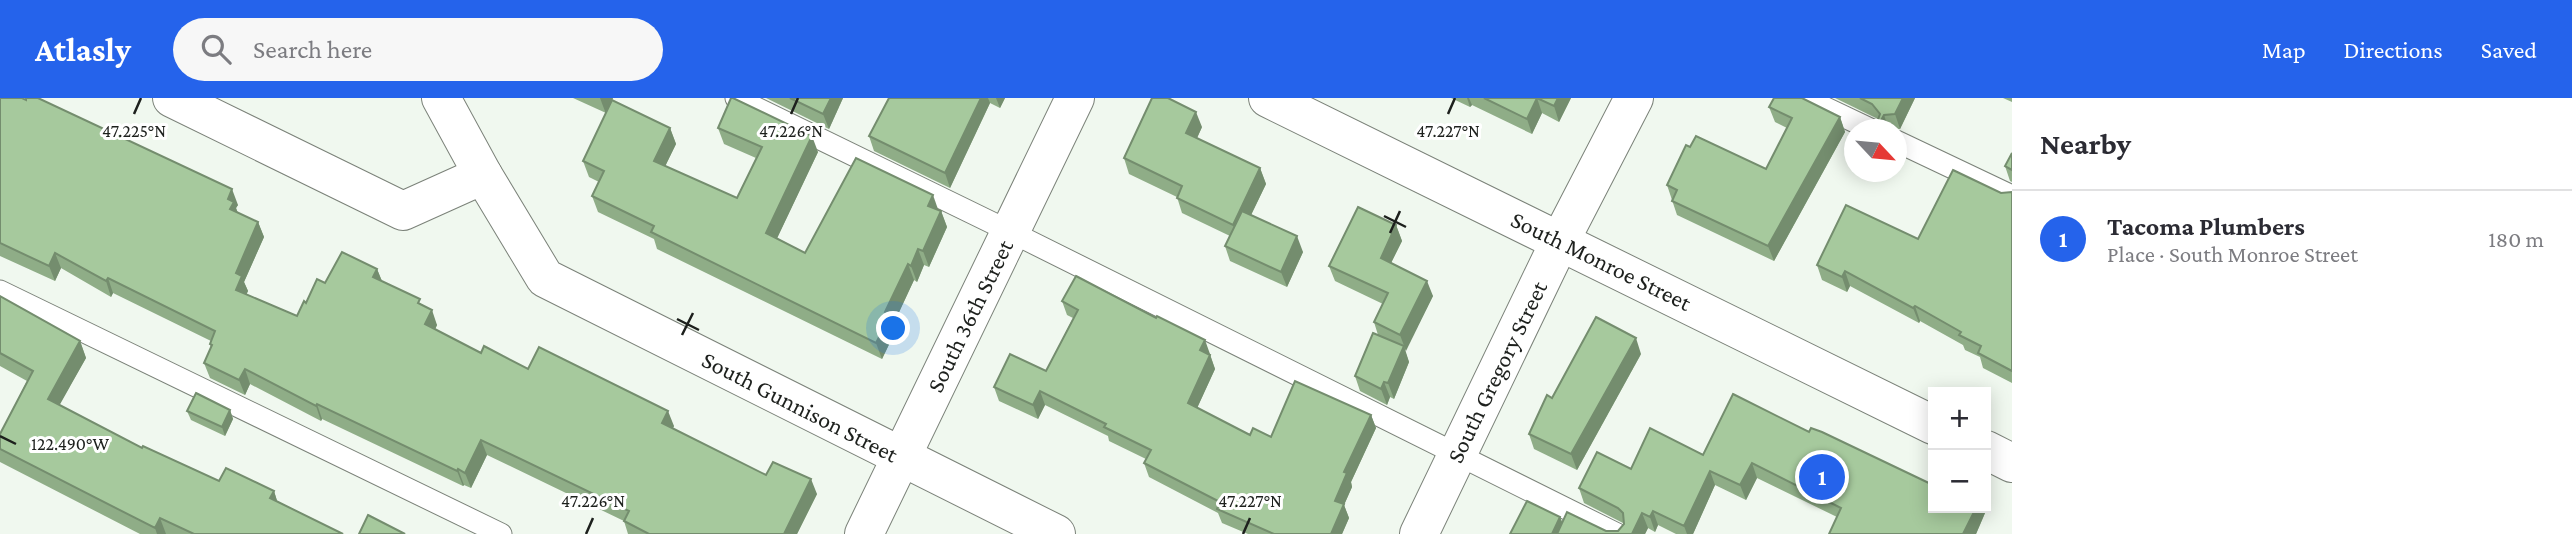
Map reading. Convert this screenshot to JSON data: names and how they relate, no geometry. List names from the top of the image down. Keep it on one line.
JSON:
{"streets":{"street":["South Monroe Street","South 36th Street","South Gregory Street","South Gunnison Street"]},"crossings":[["South Monroe Street","South Gregory Street"],["South 36th Street","South Gunnison Street"]],"north":"bottom right","page":{"header":"Atlasly","search":"Search here","nav":["Map","Directions","Saved"],"heading":"Nearby","list":[{"mark":"1","name":"Tacoma Plumbers","note":"Place · South Monroe Street","value":"180 m"}],"map_buttons":["+","−"],"pins":"1"},"coordinates":["47.225°N","47.226°N","47.227°N","122.490°W"]}
